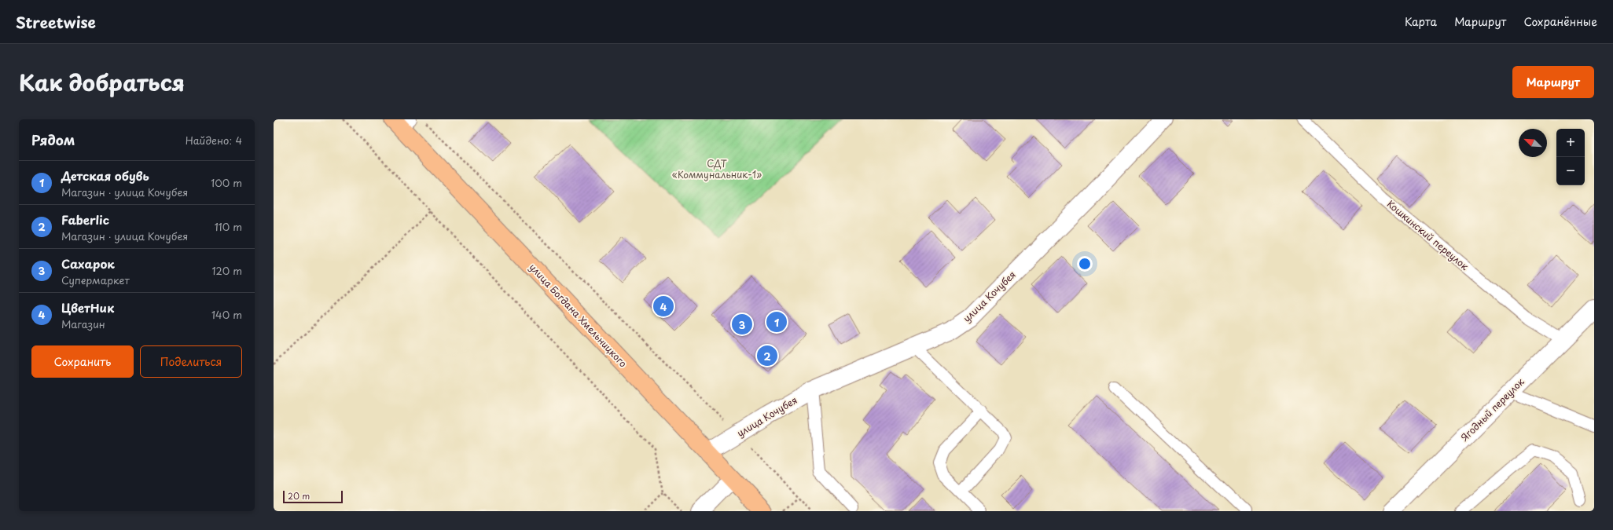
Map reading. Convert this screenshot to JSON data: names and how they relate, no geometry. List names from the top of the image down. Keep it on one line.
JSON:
{"streets":{"main road":["улица Богдана Хмельницкого"],"street":["улица Кочубея","Ягодный переулок"],"lane":["Кошкинский переулок"]},"crossings":[["Кошкинский переулок","Ягодный переулок"],["улица Кочубея","улица Богдана Хмельницкого"]],"parks":["СДТ «Коммунальник-1»"],"scale_bar":"20 m","north":"top left","page":{"header":"Streetwise","nav":["Карта","Маршрут","Сохранённые"],"title":"Как добраться","buttons":["Маршрут",["Сохранить","Поделиться"]],"heading":["Рядом","Найдено: 4"],"map_buttons":["+","−"],"list":[{"mark":"1","name":"Детская обувь","note":"Магазин · улица Кочубея","value":"100 m"},{"mark":"2","name":"Faberlic","note":"Магазин · улица Кочубея","value":"110 m"},{"mark":"3","name":"Сахарок","note":"Супермаркет","value":"120 m"},{"mark":"4","name":"ЦветНик","note":"Магазин","value":"140 m"}],"pins":["4","1","3","2"],"scale":"20 m"}}
